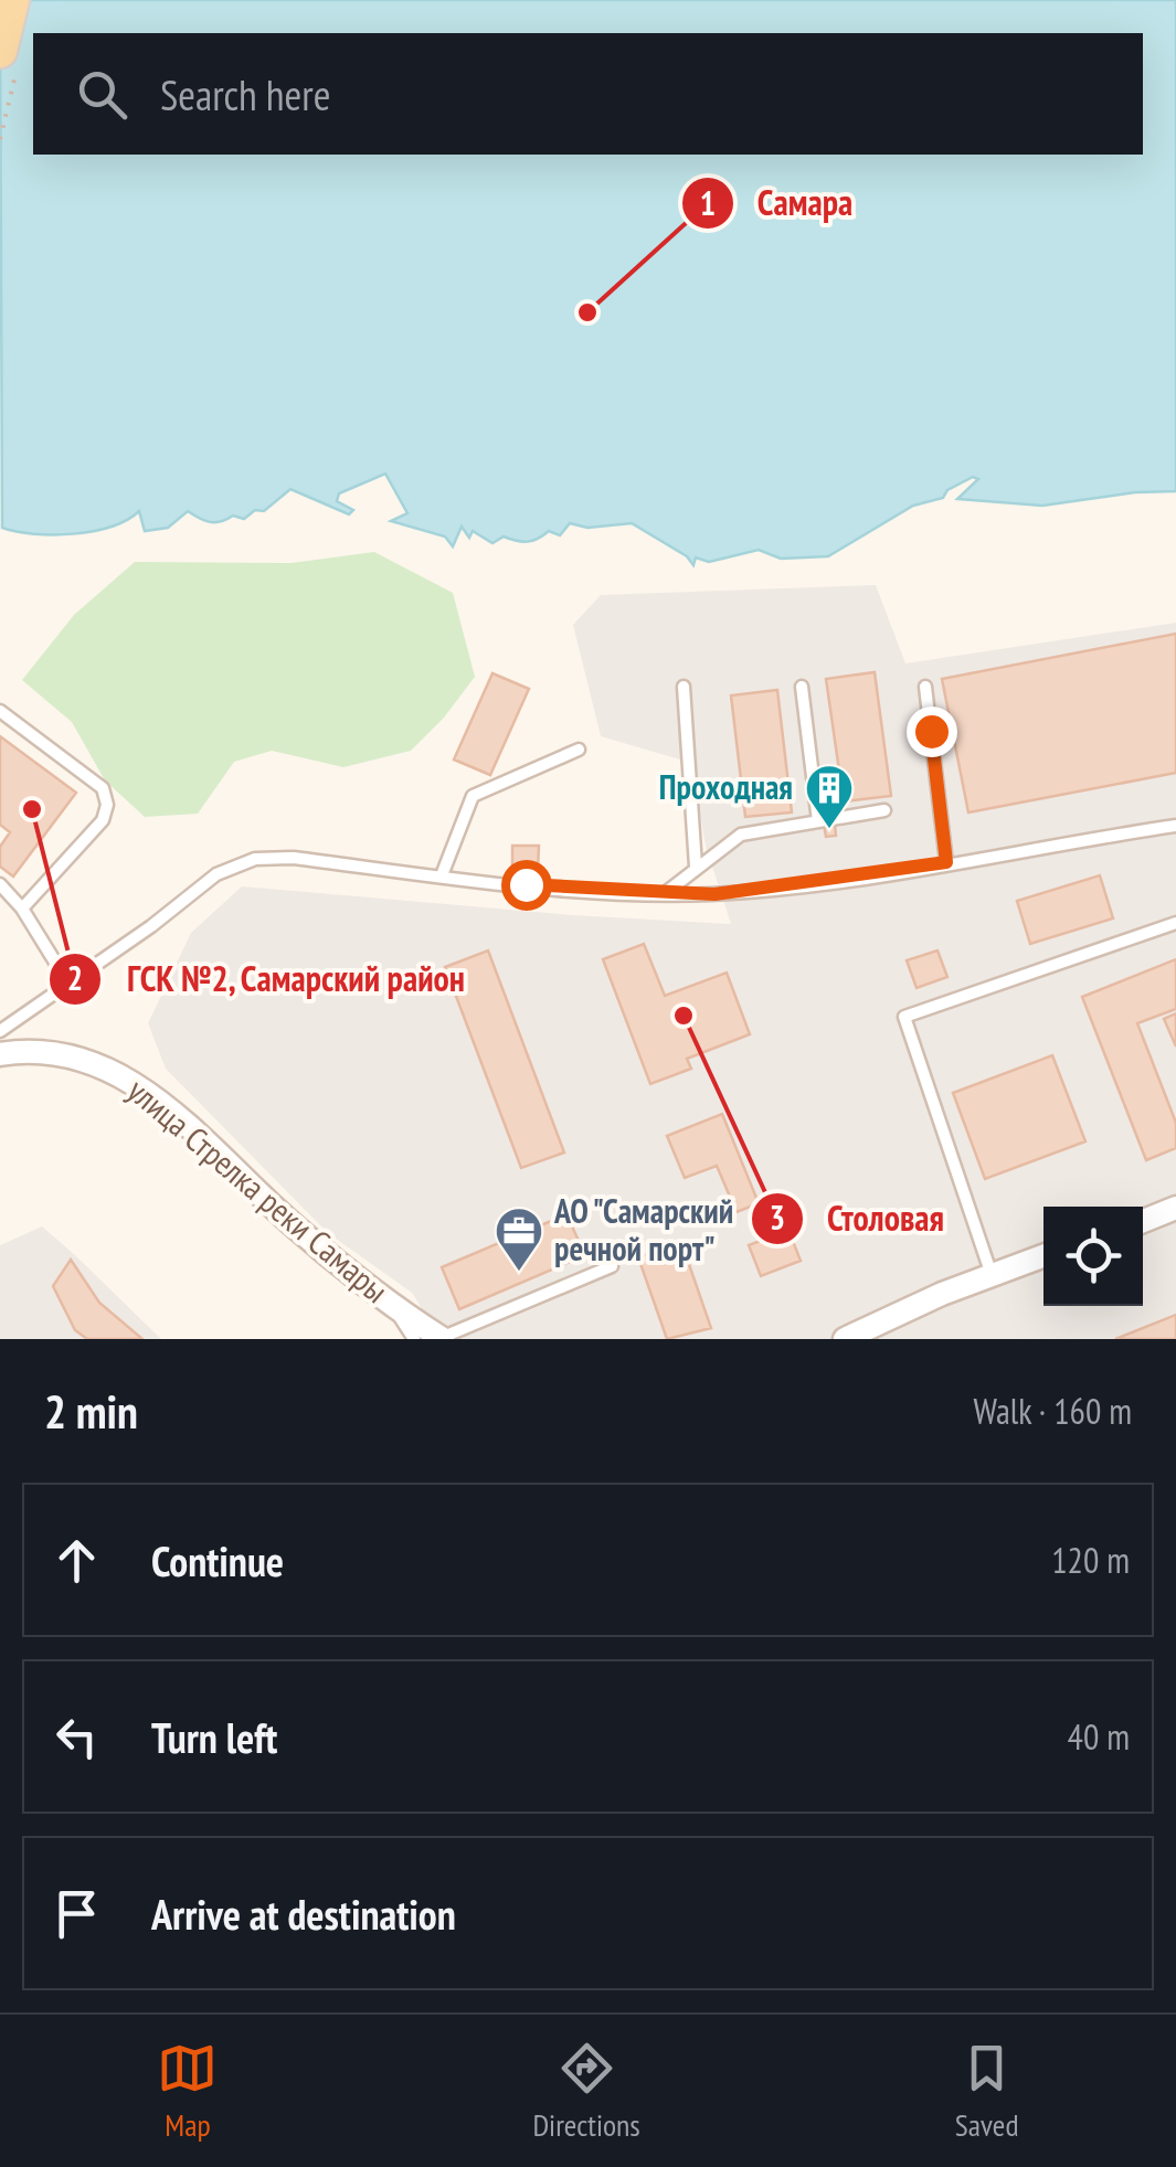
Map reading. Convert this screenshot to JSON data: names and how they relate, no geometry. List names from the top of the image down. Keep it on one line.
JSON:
{"streets":{"street":["улица Стрелка реки Самары"]},"places":{"other":["Самара","ГСК №2, Самарский район","Столовая"],"building":["Проходная"],"office":["АО \"Самарский речной порт\""]},"page":{"search":"Search here","heading":["2 min","Walk · 160 m"],"list":[["Continue","120 m"],["Turn left","40 m"],"Arrive at destination"],"nav":["Map","Directions","Saved"]}}
